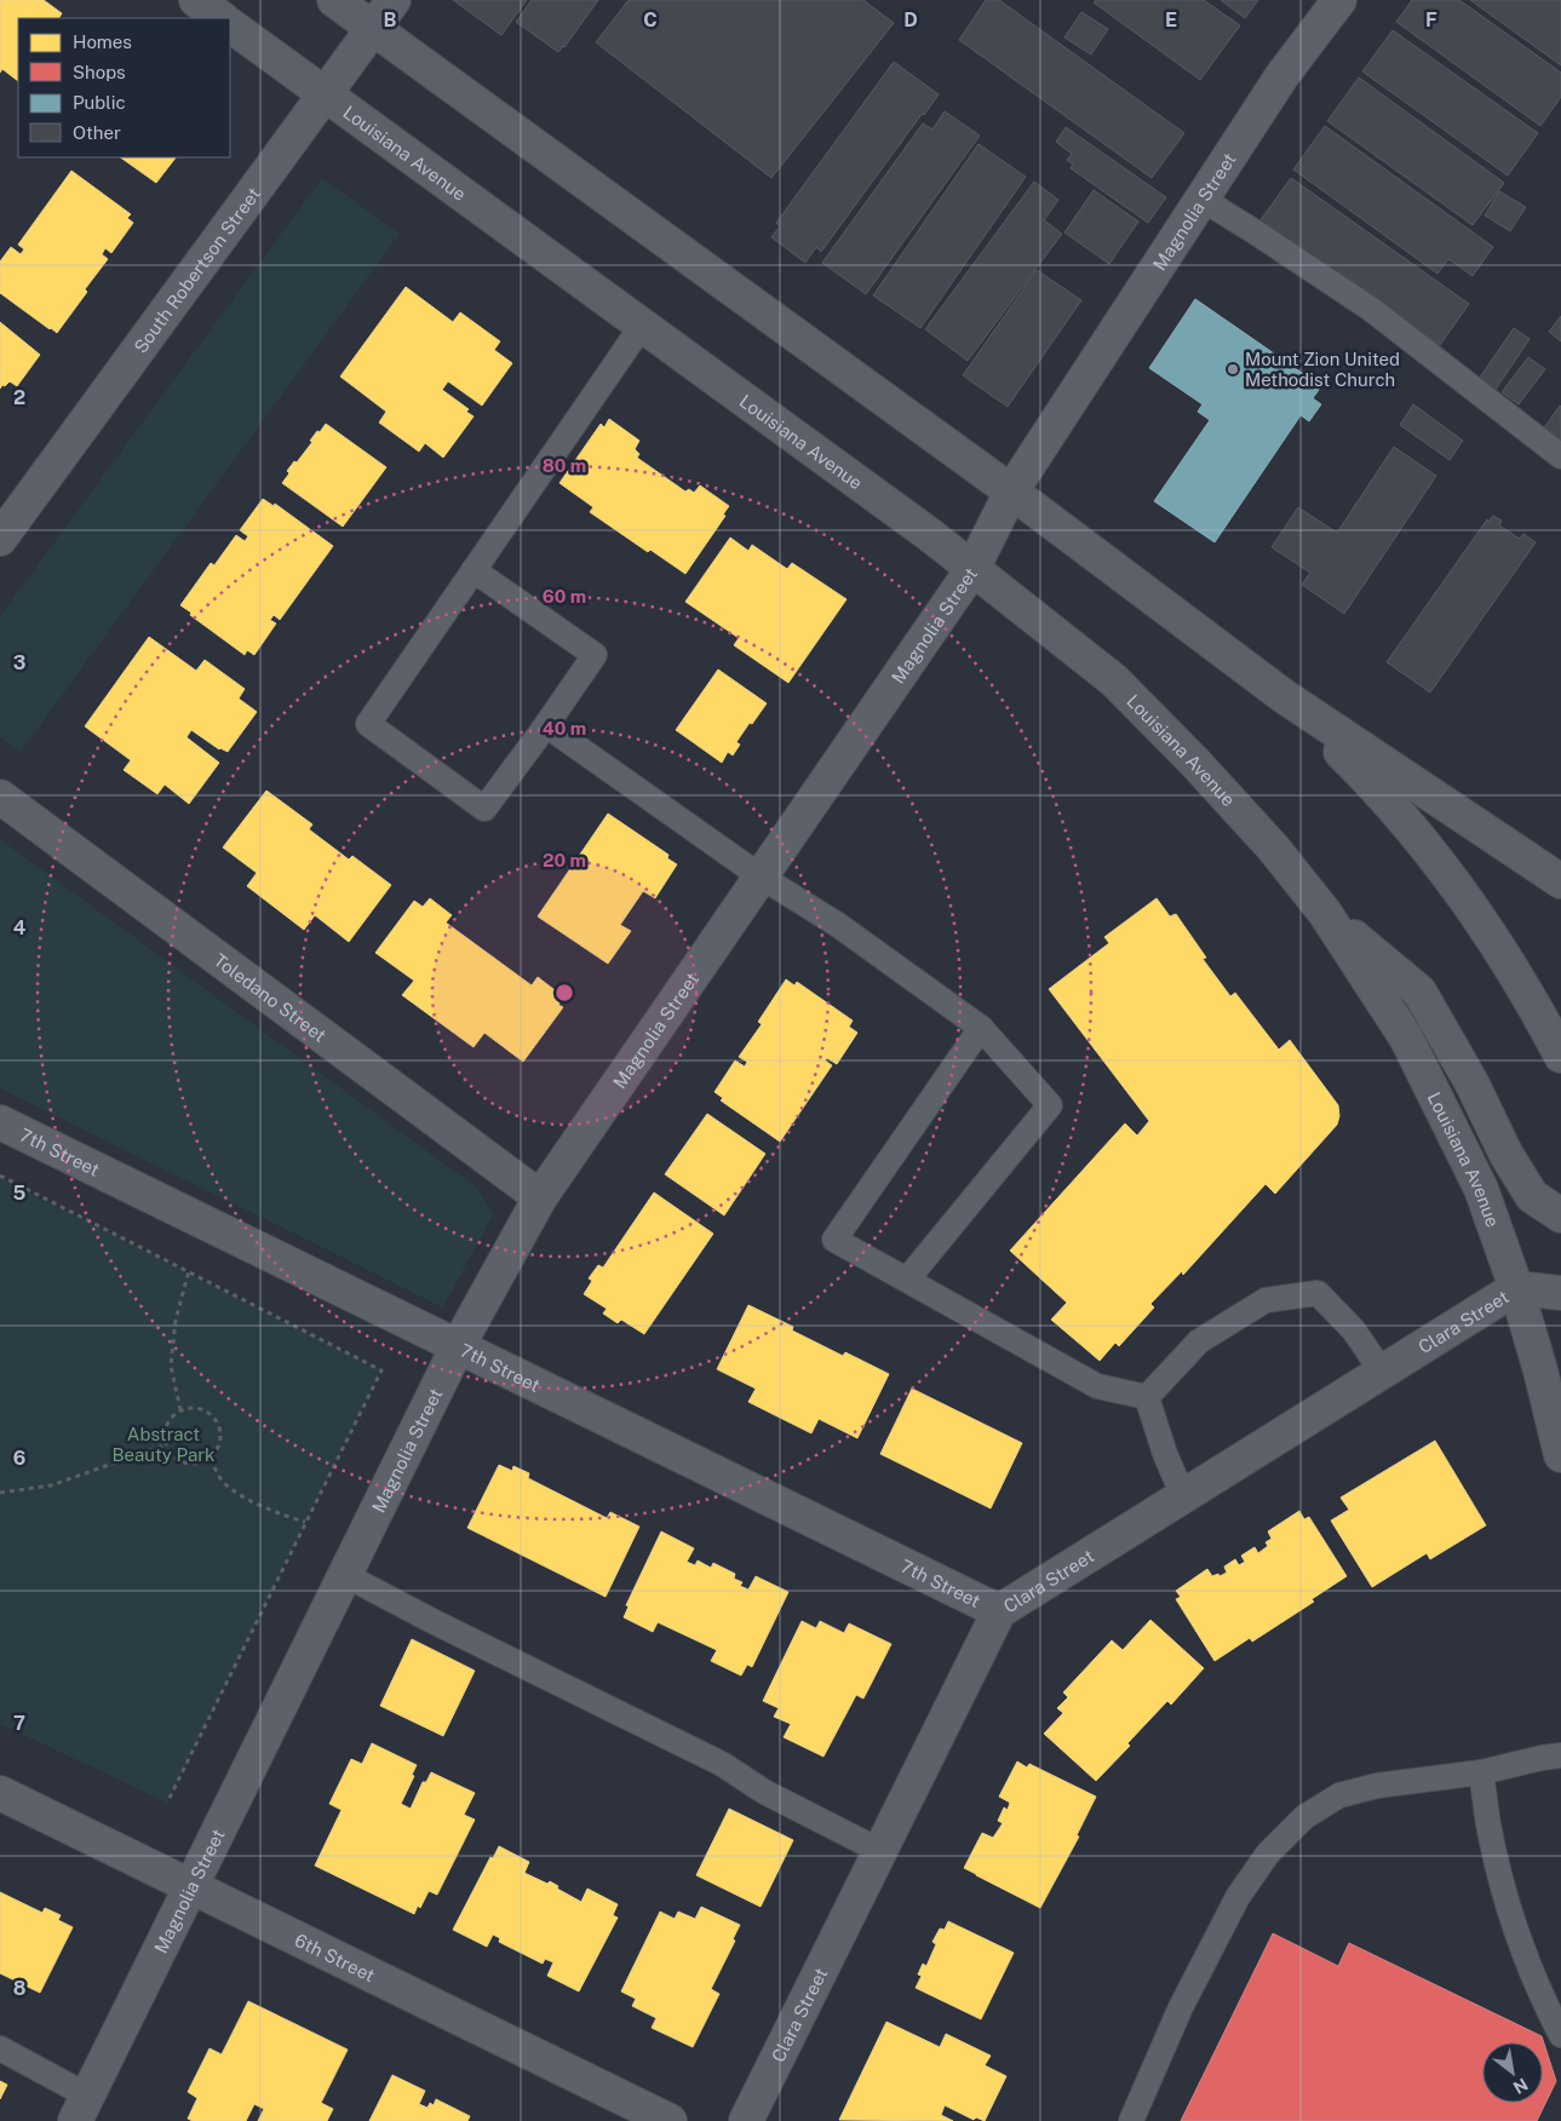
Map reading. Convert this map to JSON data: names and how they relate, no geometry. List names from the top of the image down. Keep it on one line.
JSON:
{"streets":{"street":["Louisiana Avenue","Magnolia Street","South Robertson Street","Toledano Street","7th Street","Clara Street","6th Street"]},"crossings":[["Louisiana Avenue","Magnolia Street"],["Louisiana Avenue","South Robertson Street"],["Louisiana Avenue","Clara Street"],["Magnolia Street","Toledano Street"],["Magnolia Street","7th Street"],["Magnolia Street","6th Street"],["7th Street","Clara Street"]],"parks":["Abstract Beauty Park"],"places":["Mount Zion United Methodist Church"],"legend":["Homes","Shops","Public","Other"],"north":"bottom right","grid":{"columns":["B","C","D","E","F"],"rows":["2","3","4","5","6","7","8"]},"rings":["80 m","60 m","40 m","20 m"]}
